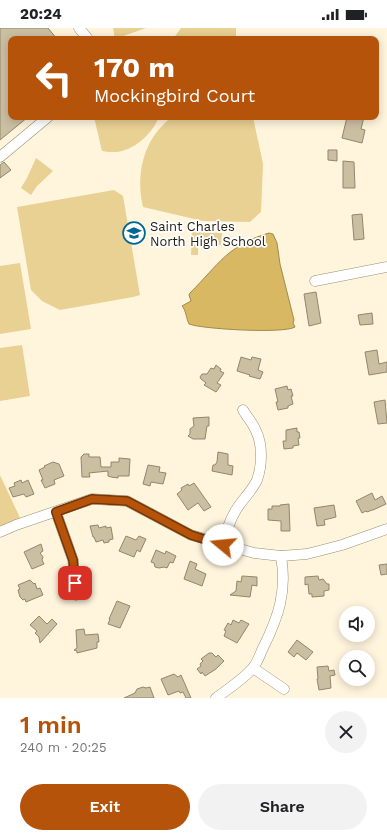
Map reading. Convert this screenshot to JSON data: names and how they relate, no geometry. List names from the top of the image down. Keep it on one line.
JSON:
{"places":{"school or university":["Saint Charles North High School"]},"page":{"status":"20:24","turn":["170 m","Mockingbird Court"],"heading":["1 min","240 m · 20:25"],"buttons":["Exit","Share"]}}
